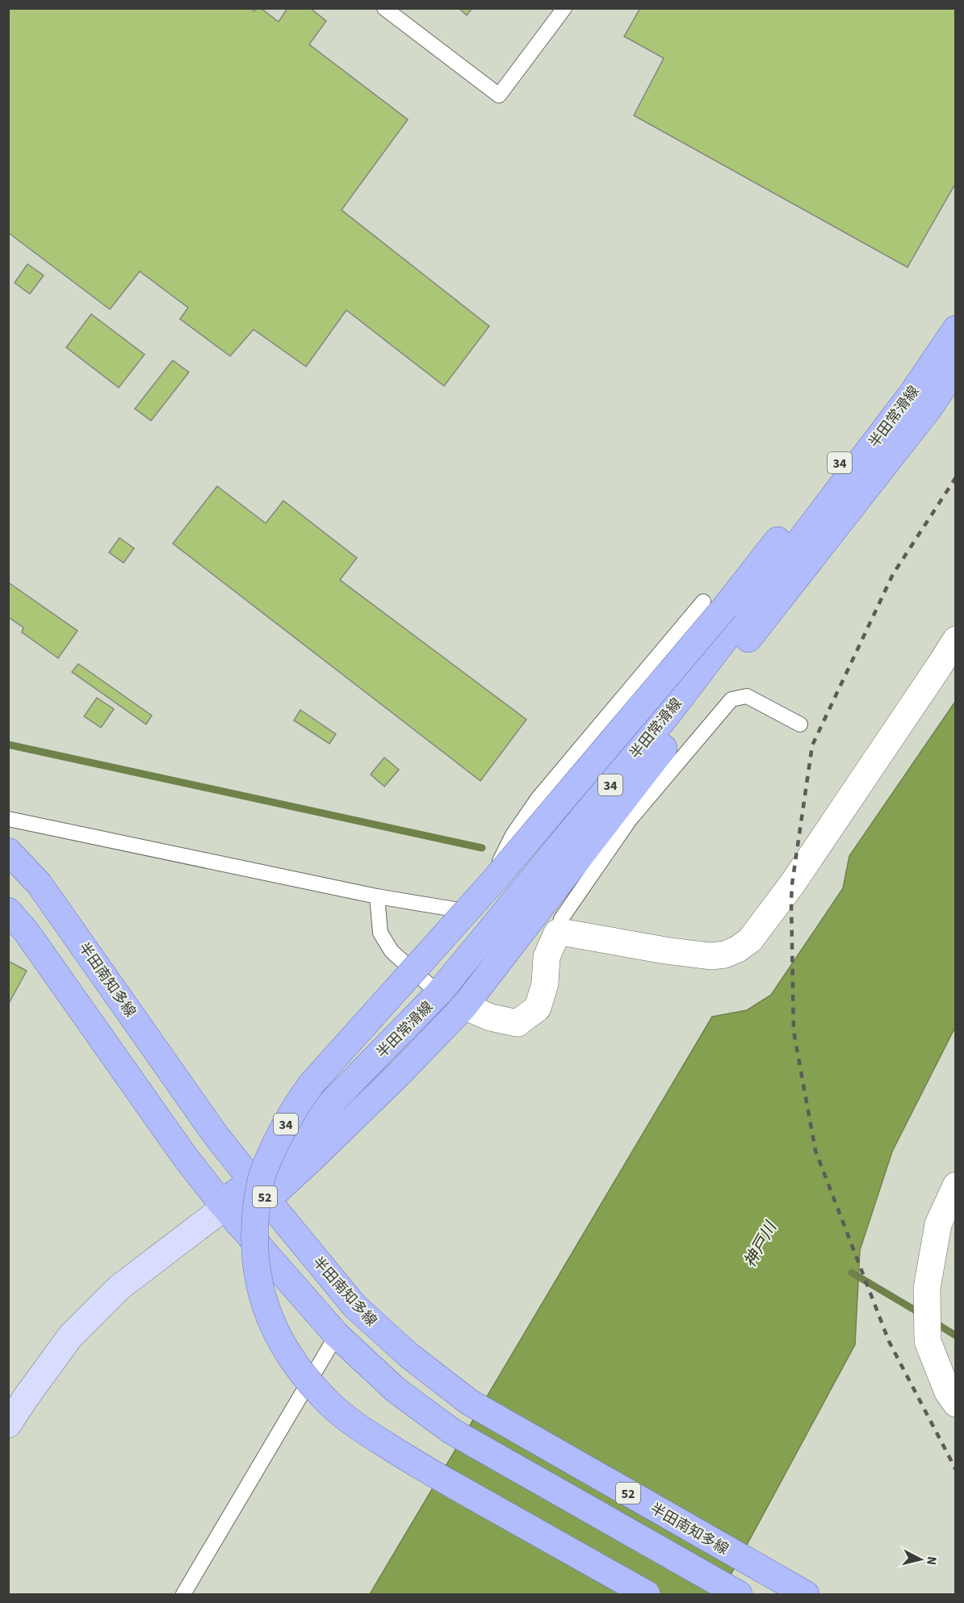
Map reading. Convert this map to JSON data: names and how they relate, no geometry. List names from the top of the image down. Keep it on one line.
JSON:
{"streets":{"main road":["半田常滑線","34","半田南知多線","52"]},"crossings":[["半田常滑線","半田南知多線"],["半田常滑線","52"]],"water":["神戸川"],"north":"right"}
